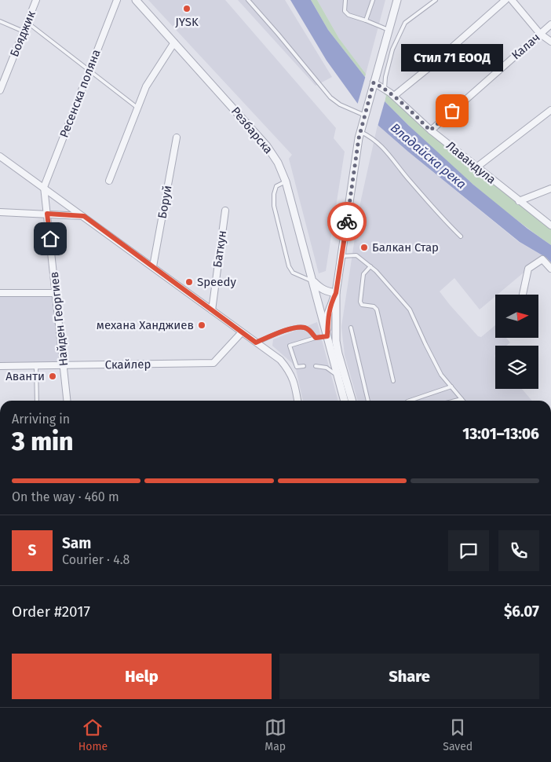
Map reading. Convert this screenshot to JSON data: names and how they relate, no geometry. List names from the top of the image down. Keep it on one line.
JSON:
{"streets":{"street":["Бояджик","Калач","Ресенска поляна","Резбарска","Лавандула","Боруй","Баткун","Найден Георгиев","Скайлер"]},"crossings":[["Калач","Лавандула"],["Ресенска поляна","Найден Георгиев"],["Найден Георгиев","Скайлер"]],"water":["Владайска река"],"places":["JYSK","Стил 71 ЕООД","Балкан Стар","Speedy","механа Ханджиев","Аванти"],"north":"right","page":{"bubble":"Стил 71 ЕООД","heading":["3 min","Arriving in","13:01–13:06"],"panel":["Sam","Courier · 4.8","Order #2017","$6.07"],"bar":"On the way · 460 m","round":"S","buttons":["Help","Share"],"tabs":["Home","Map","Saved"]}}
